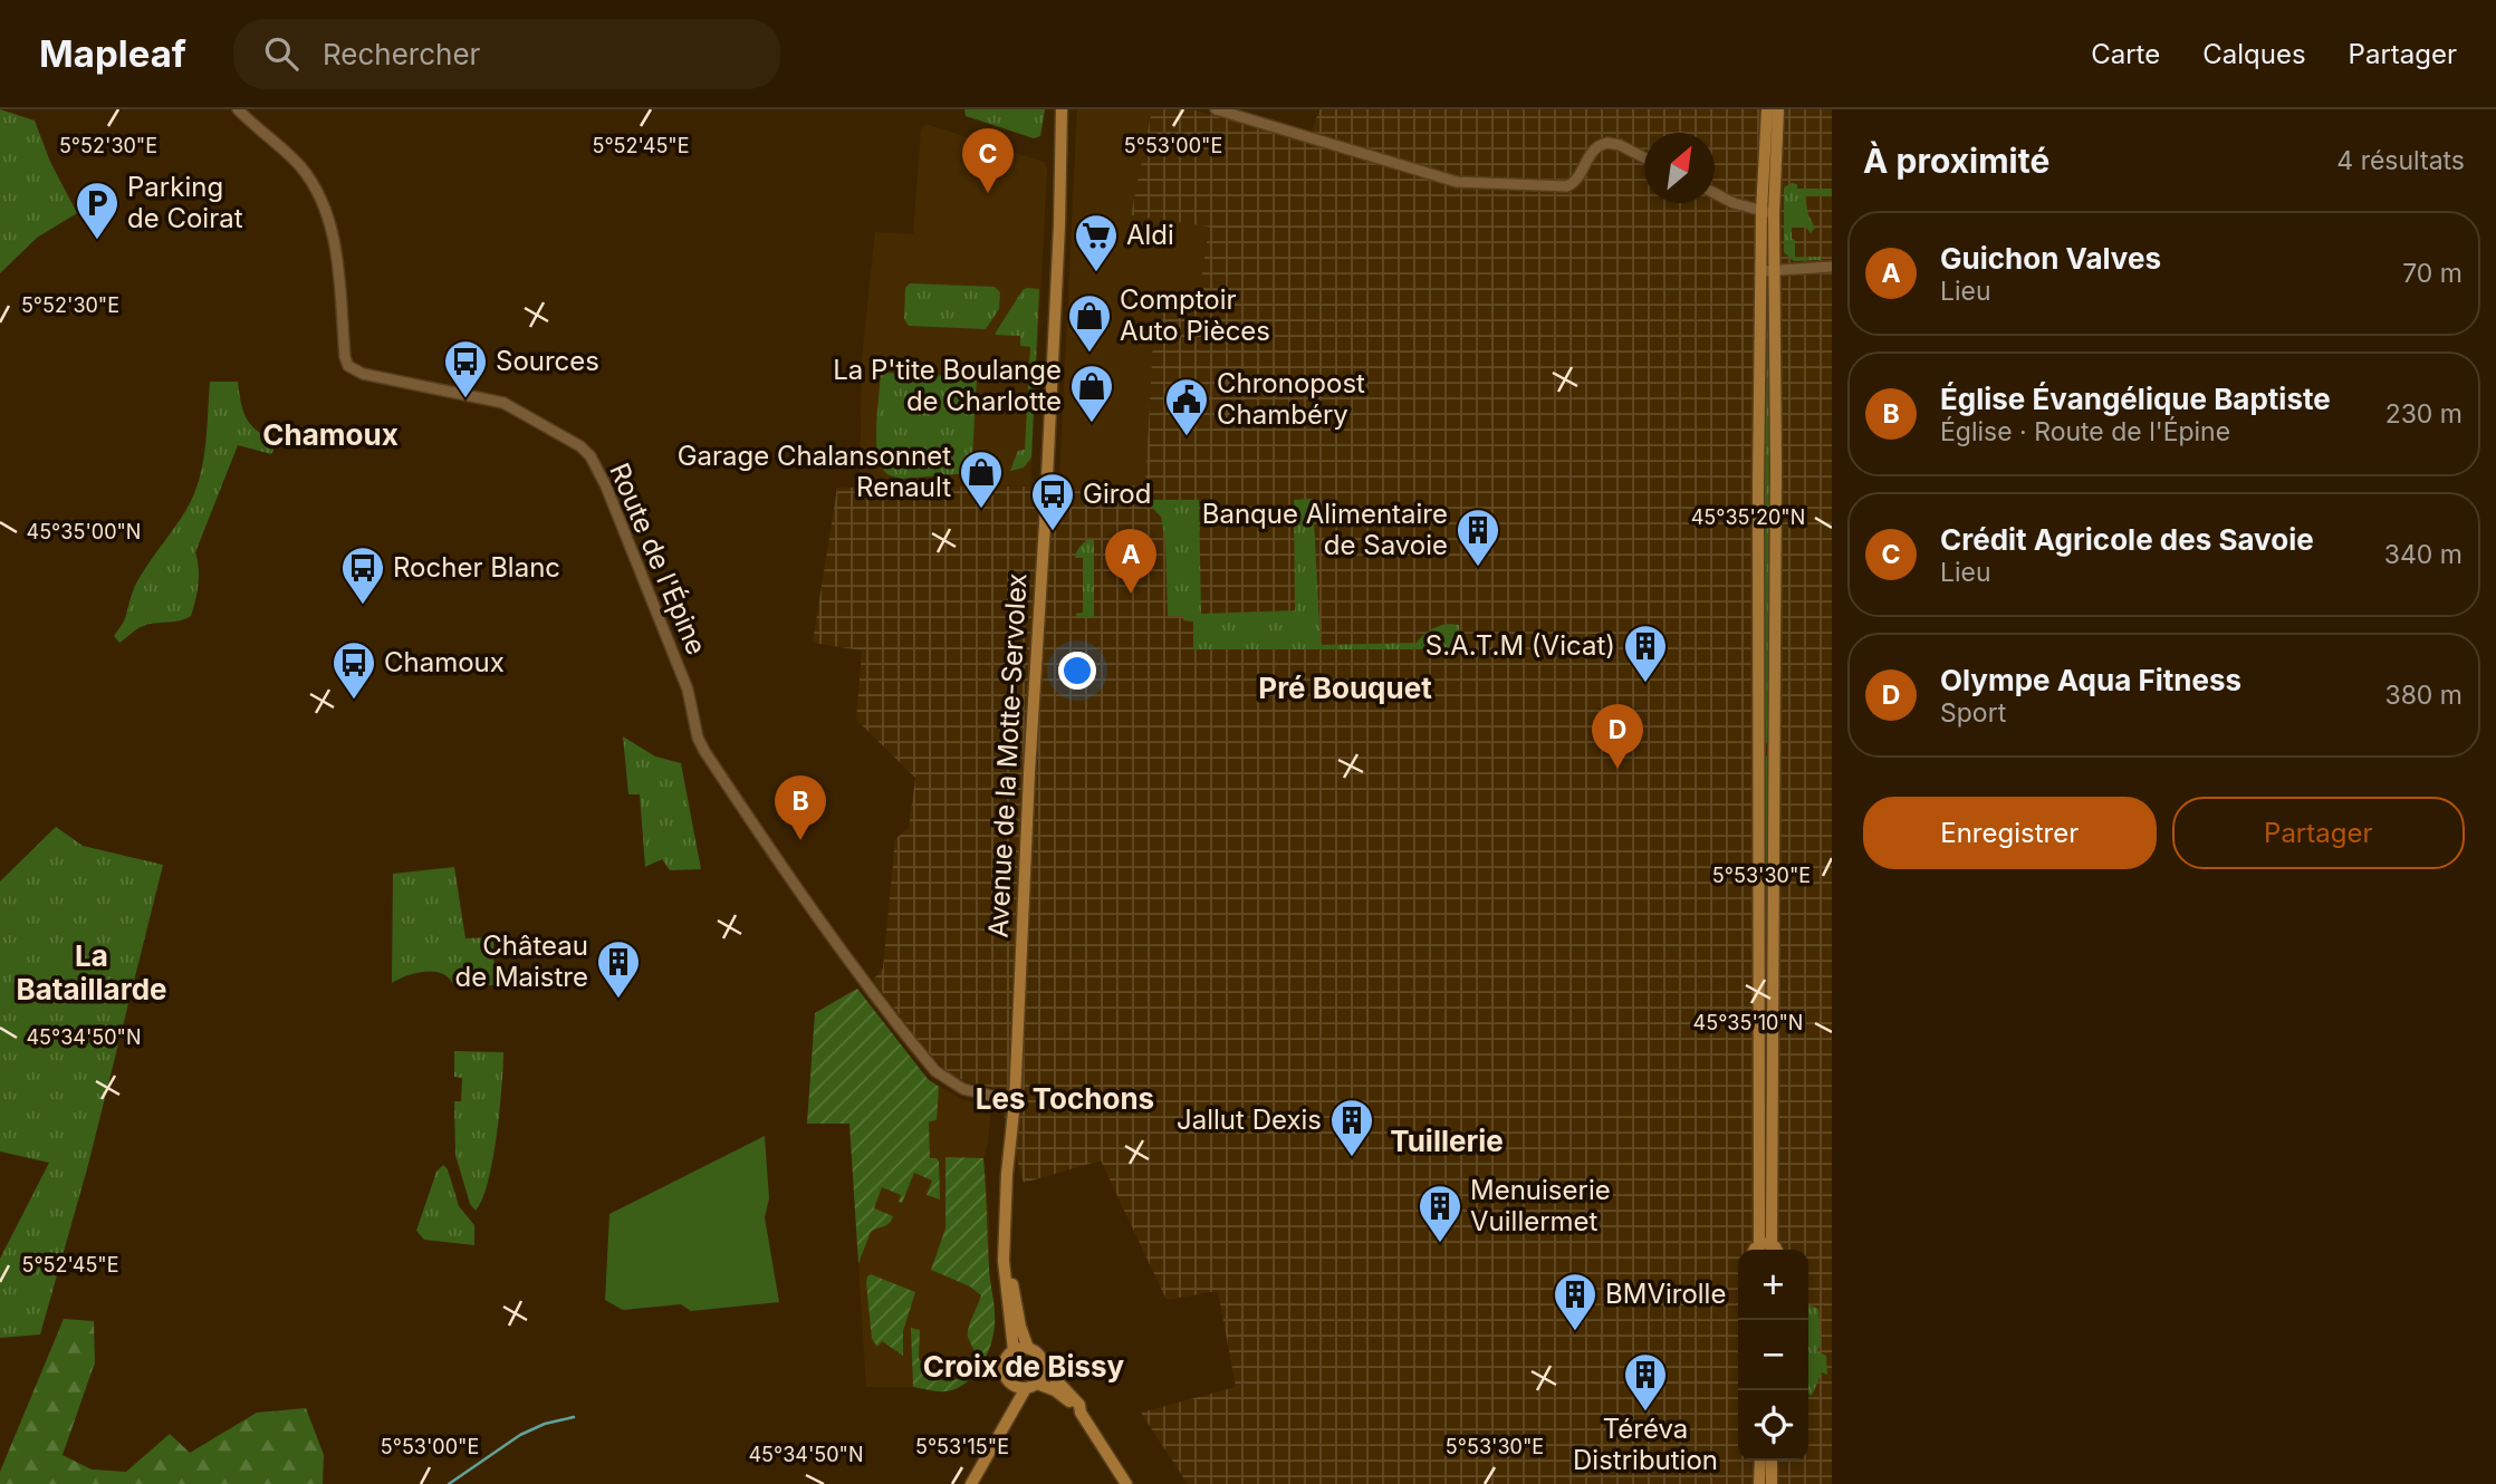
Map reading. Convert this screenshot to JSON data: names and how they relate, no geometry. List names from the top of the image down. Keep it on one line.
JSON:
{"streets":{"main road":["Avenue de la Motte-Servolex"],"street":["Route de l'Épine"]},"crossings":[["Route de l'Épine","Avenue de la Motte-Servolex"]],"districts":["Chamoux","Pré Bouquet","La Bataillarde","Les Tochons","Tuillerie","Croix de Bissy"],"places":{"parking":["Parking de Coirat"],"supermarket":["Aldi"],"shop":["Comptoir Auto Pièces","La P'tite Boulange de Charlotte","Garage Chalansonnet Renault"],"bus stop":["Sources","Girod","Rocher Blanc","Chamoux"],"public building":["Chronopost Chambéry"],"building":["Banque Alimentaire de Savoie","S.A.T.M (Vicat)","Château de Maistre","Jallut Dexis","Menuiserie Vuillermet","BMVirolle","Téréva Distribution"]},"north":"top right","page":{"header":"Mapleaf","search":"Rechercher","nav":["Carte","Calques","Partager"],"heading":["À proximité","4 résultats"],"pins":["C","A","D","B"],"list":[{"mark":"A","name":"Guichon Valves","note":"Lieu","value":"70 m"},{"mark":"B","name":"Église Évangélique Baptiste","note":"Église · Route de l'Épine","value":"230 m"},{"mark":"C","name":"Crédit Agricole des Savoie","note":"Lieu","value":"340 m"},{"mark":"D","name":"Olympe Aqua Fitness","note":"Sport","value":"380 m"}],"buttons":["Enregistrer","Partager"],"map_buttons":["+","−"]},"coordinates":["5°52'30\"E","5°52'45\"E","5°53'00\"E","45°35'20\"N","45°35'00\"N","5°53'30\"E","45°35'10\"N","45°34'50\"N","5°53'15\"E"]}
